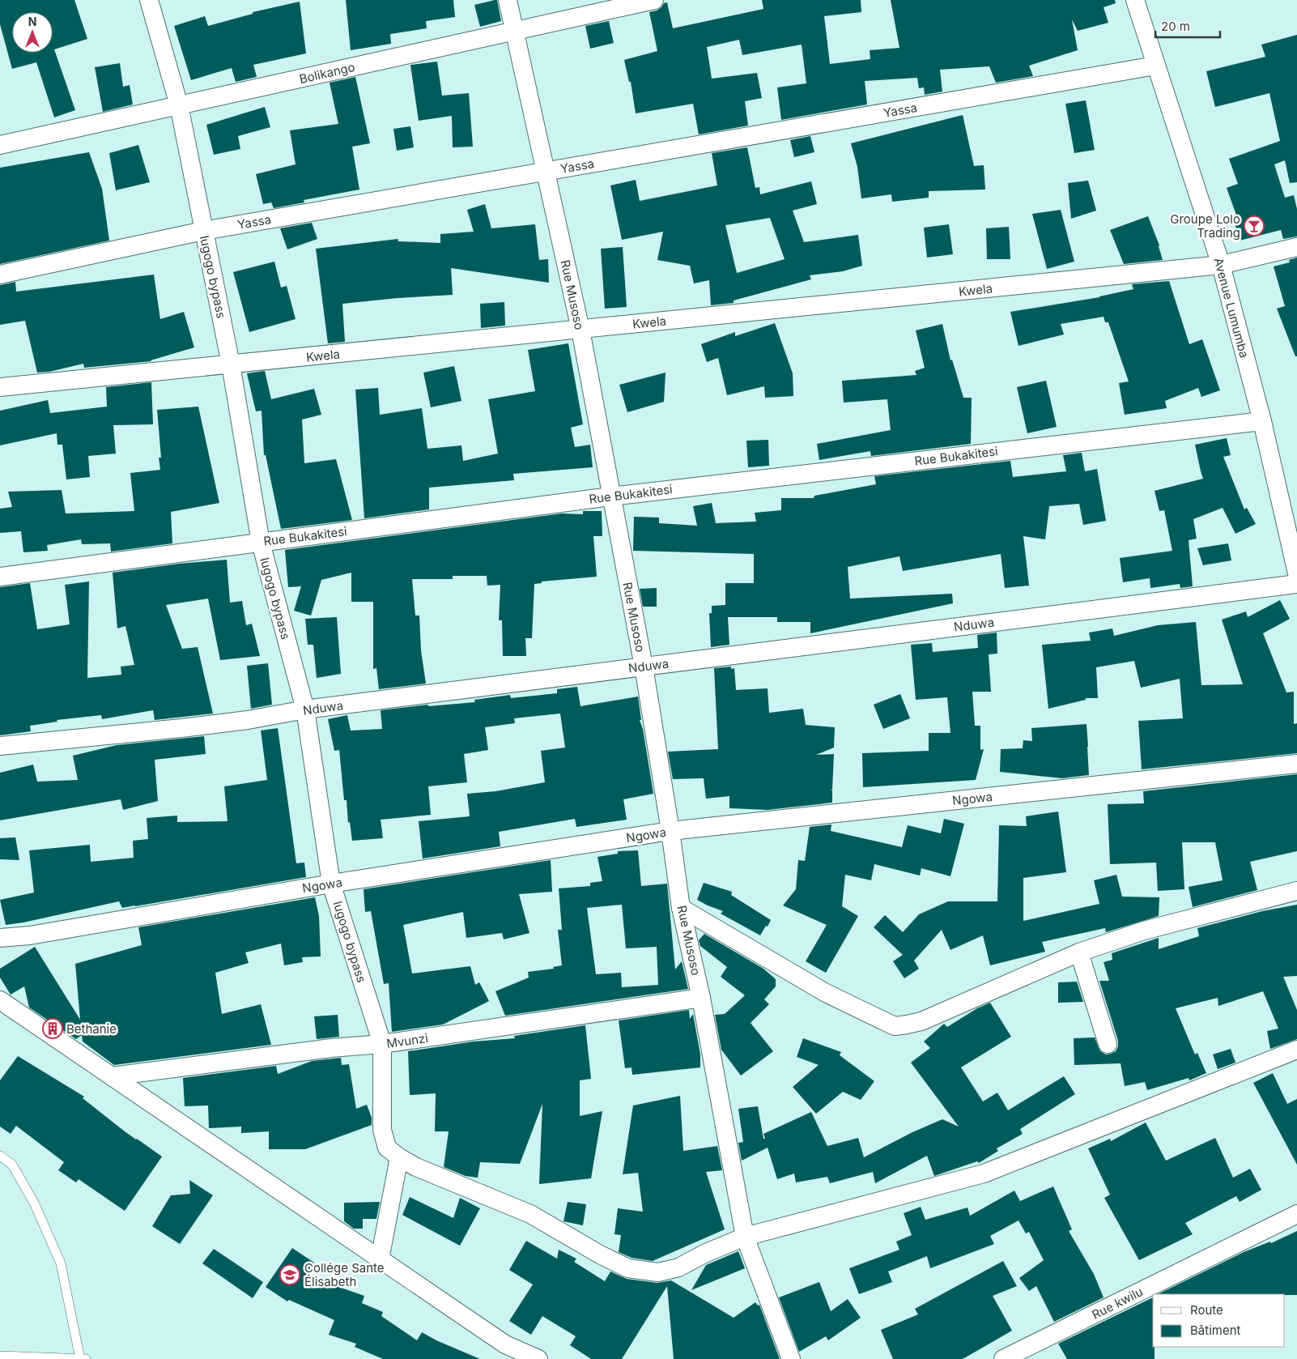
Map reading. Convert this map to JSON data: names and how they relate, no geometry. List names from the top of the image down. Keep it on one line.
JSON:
{"streets":{"street":["Bolikango","Yassa","lugogo bypass","Kwela","Rue Musoso","Avenue Lumumba","Rue Bukakitesi","Nduwa","Ngowa","Mvunzi","Rue kwilu"]},"crossings":[["Bolikango","lugogo bypass"],["Bolikango","Rue Musoso"],["Yassa","lugogo bypass"],["Yassa","Rue Musoso"],["Yassa","Avenue Lumumba"],["lugogo bypass","Kwela"],["lugogo bypass","Rue Bukakitesi"],["lugogo bypass","Nduwa"],["lugogo bypass","Ngowa"],["lugogo bypass","Mvunzi"],["Kwela","Rue Musoso"],["Kwela","Avenue Lumumba"],["Rue Musoso","Rue Bukakitesi"],["Rue Musoso","Nduwa"],["Rue Musoso","Ngowa"],["Rue Musoso","Mvunzi"],["Avenue Lumumba","Rue Bukakitesi"]],"places":{"bar":["Groupe Lolo Trading"],"building":["Bethanie"],"school or university":["Collége Sante Élisabeth"]},"legend":["Route","Bâtiment"],"scale_bar":"20 m","north":"top"}
